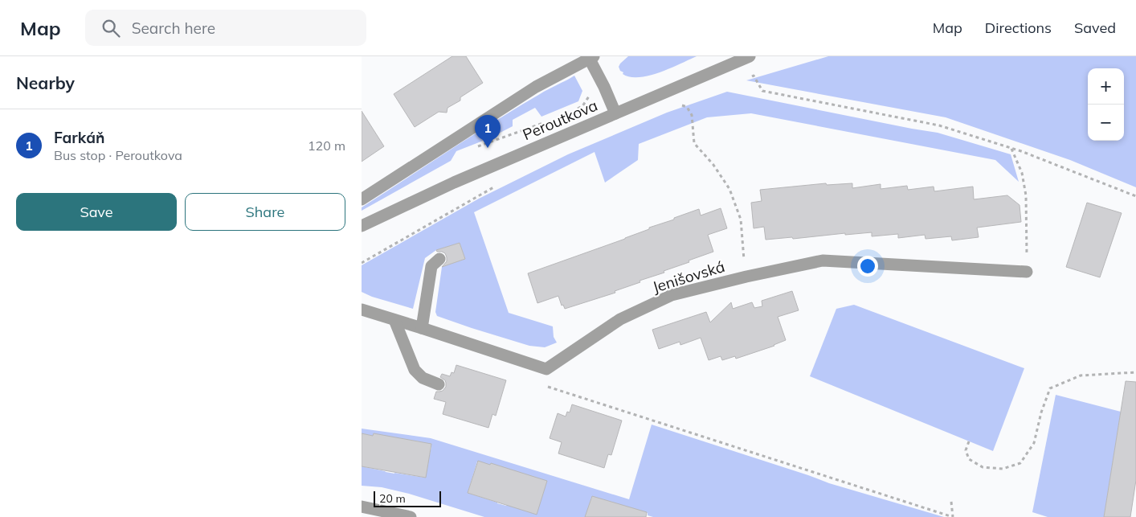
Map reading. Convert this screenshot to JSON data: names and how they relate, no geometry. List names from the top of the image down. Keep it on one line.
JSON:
{"streets":{"street":["Peroutkova","Jenišovská"]},"scale_bar":"20 m","page":{"header":"Map","search":"Search here","nav":["Map","Directions","Saved"],"heading":"Nearby","map_buttons":["+","−"],"list":[{"mark":"1","name":"Farkáň","note":"Bus stop · Peroutkova","value":"120 m"}],"pins":"1","buttons":["Save","Share"],"scale":"20 m"}}
